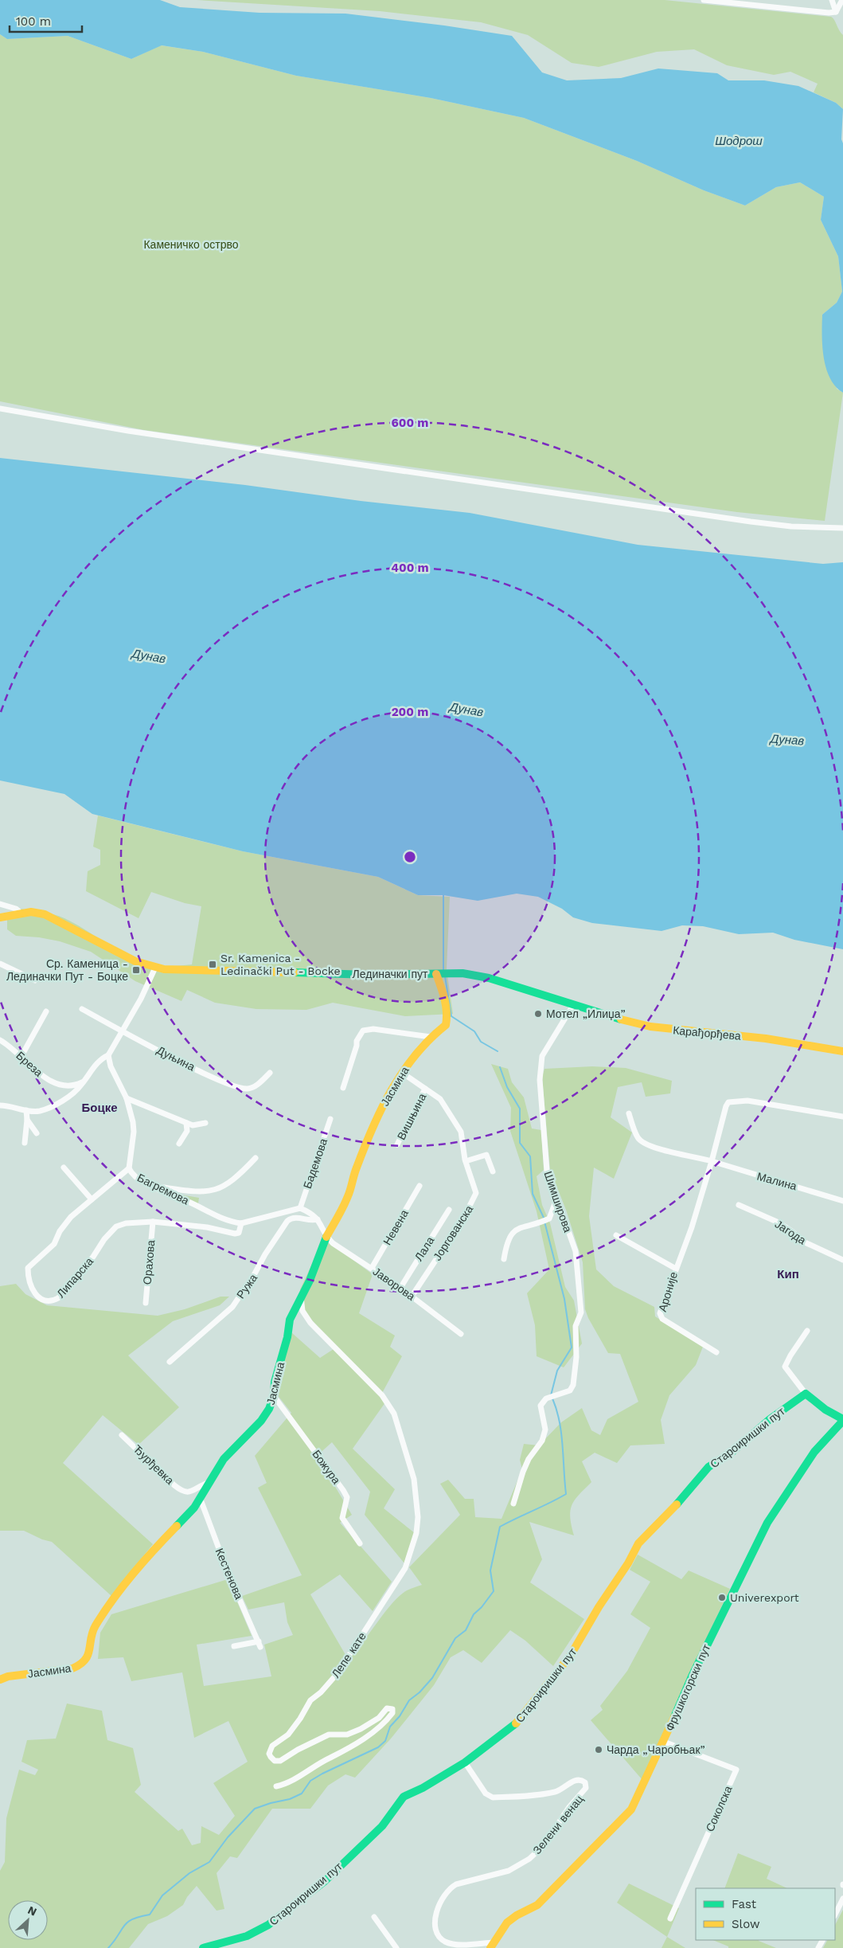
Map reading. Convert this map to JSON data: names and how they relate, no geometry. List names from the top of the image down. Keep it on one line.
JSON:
{"streets":{"street":["Лединачки пут","Карађорђева","Дуњина","Бреза","Јасмина","Вишњина","Бадемова","Малина","Багремова","Шимширова","Невена","Јагода","Јоргованска","Лала","Орахова","Липарска","Јаворова","Ружа","Ароније","Староиришки пут","Ђурђевка","Божура","Кестенова","Лепе кате","Фрушкогорски пут","Соколска","Зелени венац"]},"crossings":[["Лединачки пут","Карађорђева"],["Лединачки пут","Јасмина"],["Лединачки пут","Шимширова"],["Карађорђева","Шимширова"],["Јасмина","Јоргованска"],["Јасмина","Јаворова"],["Јасмина","Ђурђевка"],["Јасмина","Божура"],["Јасмина","Кестенова"],["Јасмина","Лепе кате"],["Вишњина","Јоргованска"],["Бадемова","Багремова"],["Багремова","Липарска"],["Невена","Јаворова"],["Јоргованска","Јаворова"],["Лала","Јаворова"],["Орахова","Липарска"],["Староиришки пут","Зелени венац"],["Фрушкогорски пут","Соколска"],["Фрушкогорски пут","Зелени венац"]],"districts":["Боцке","Кип"],"water":["Шодрош","Дунав"],"parks":["Каменичко острво"],"places":{"transit":["Sr. Kamenica - Ledinački Put - Bocke","Ср. Каменица - Лединачки Пут - Боцке"],"other":["Мотел „Илиџа”","Univerexport","Чарда „Чаробњак”"]},"legend":["Fast","Slow"],"scale_bar":"100 m","north":"top right","rings":["600 m","400 m","200 m"]}
